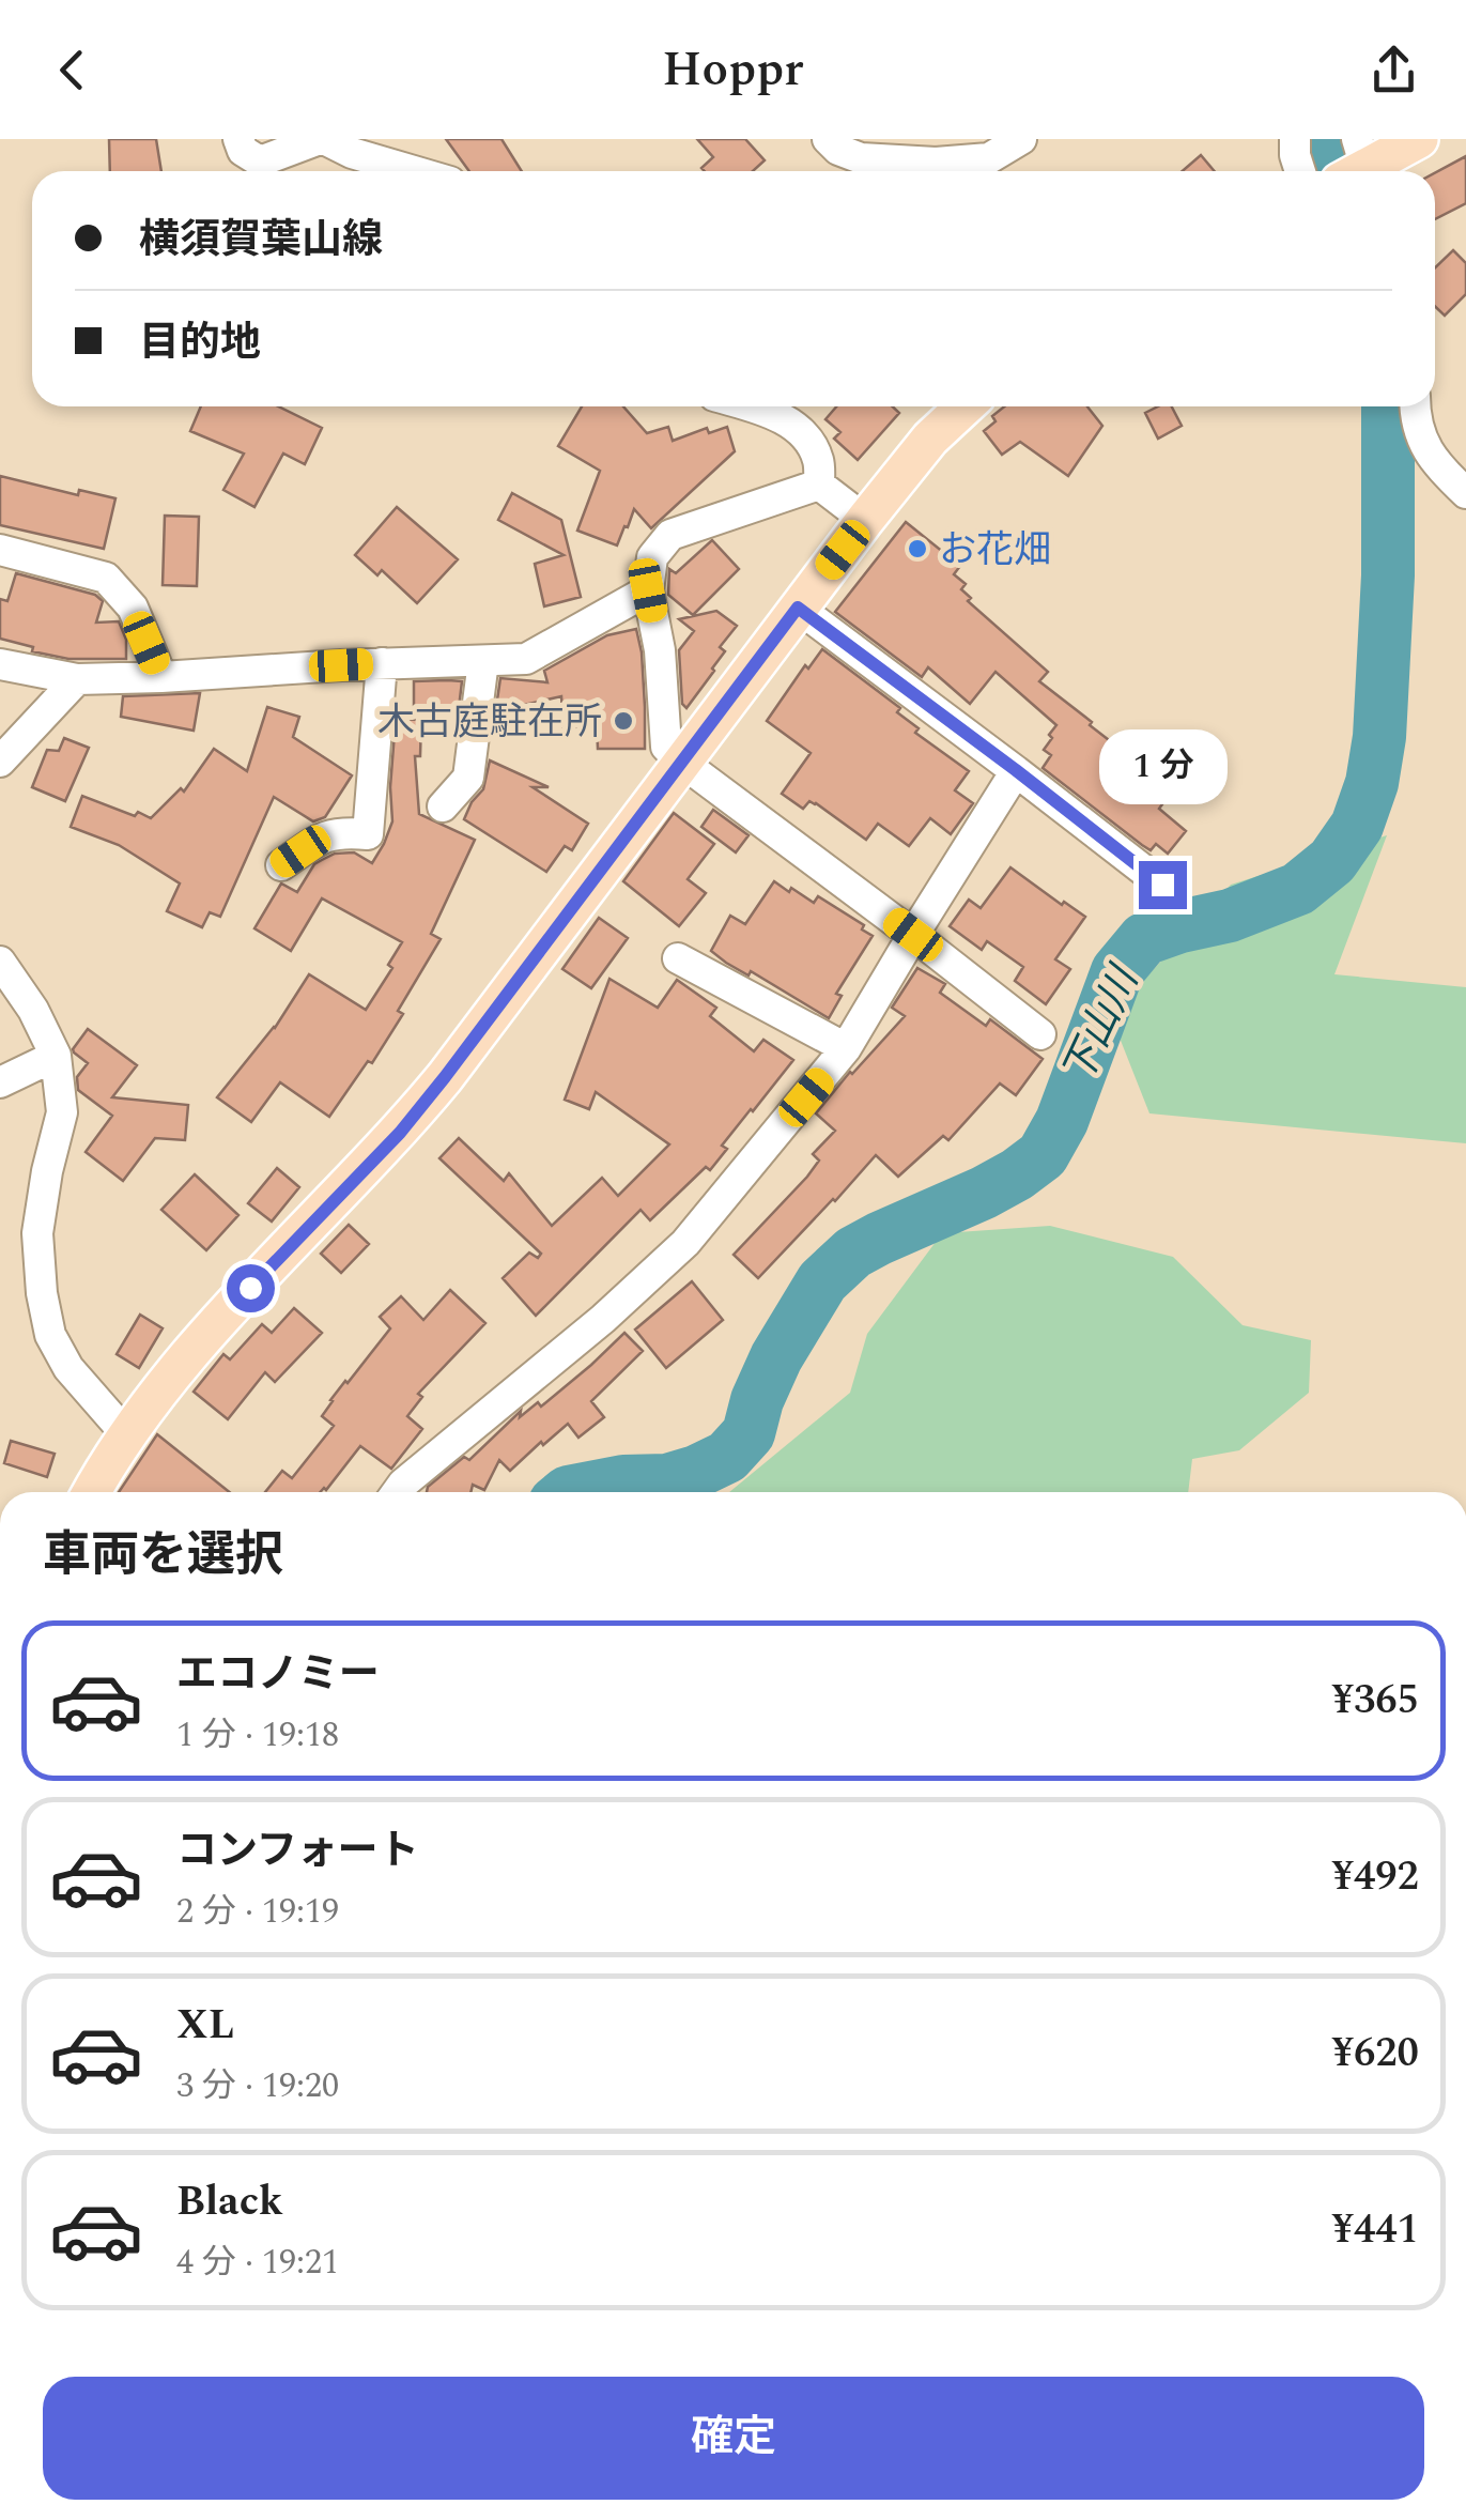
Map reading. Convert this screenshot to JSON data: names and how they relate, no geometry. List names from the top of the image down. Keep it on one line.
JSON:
{"water":["下山川"],"places":["お花畑","木古庭駐在所"],"page":{"header":"Hoppr","banner":["横須賀葉山線","目的地"],"bubble":"1 分","heading":"車両を選択","list":[{"name":"エコノミー","note":"1 分 · 19:18","value":"¥365"},{"name":"コンフォート","note":"2 分 · 19:19","value":"¥492"},{"name":"XL","note":"3 分 · 19:20","value":"¥620"},{"name":"Black","note":"4 分 · 19:21","value":"¥441"}],"buttons":"確定"}}
